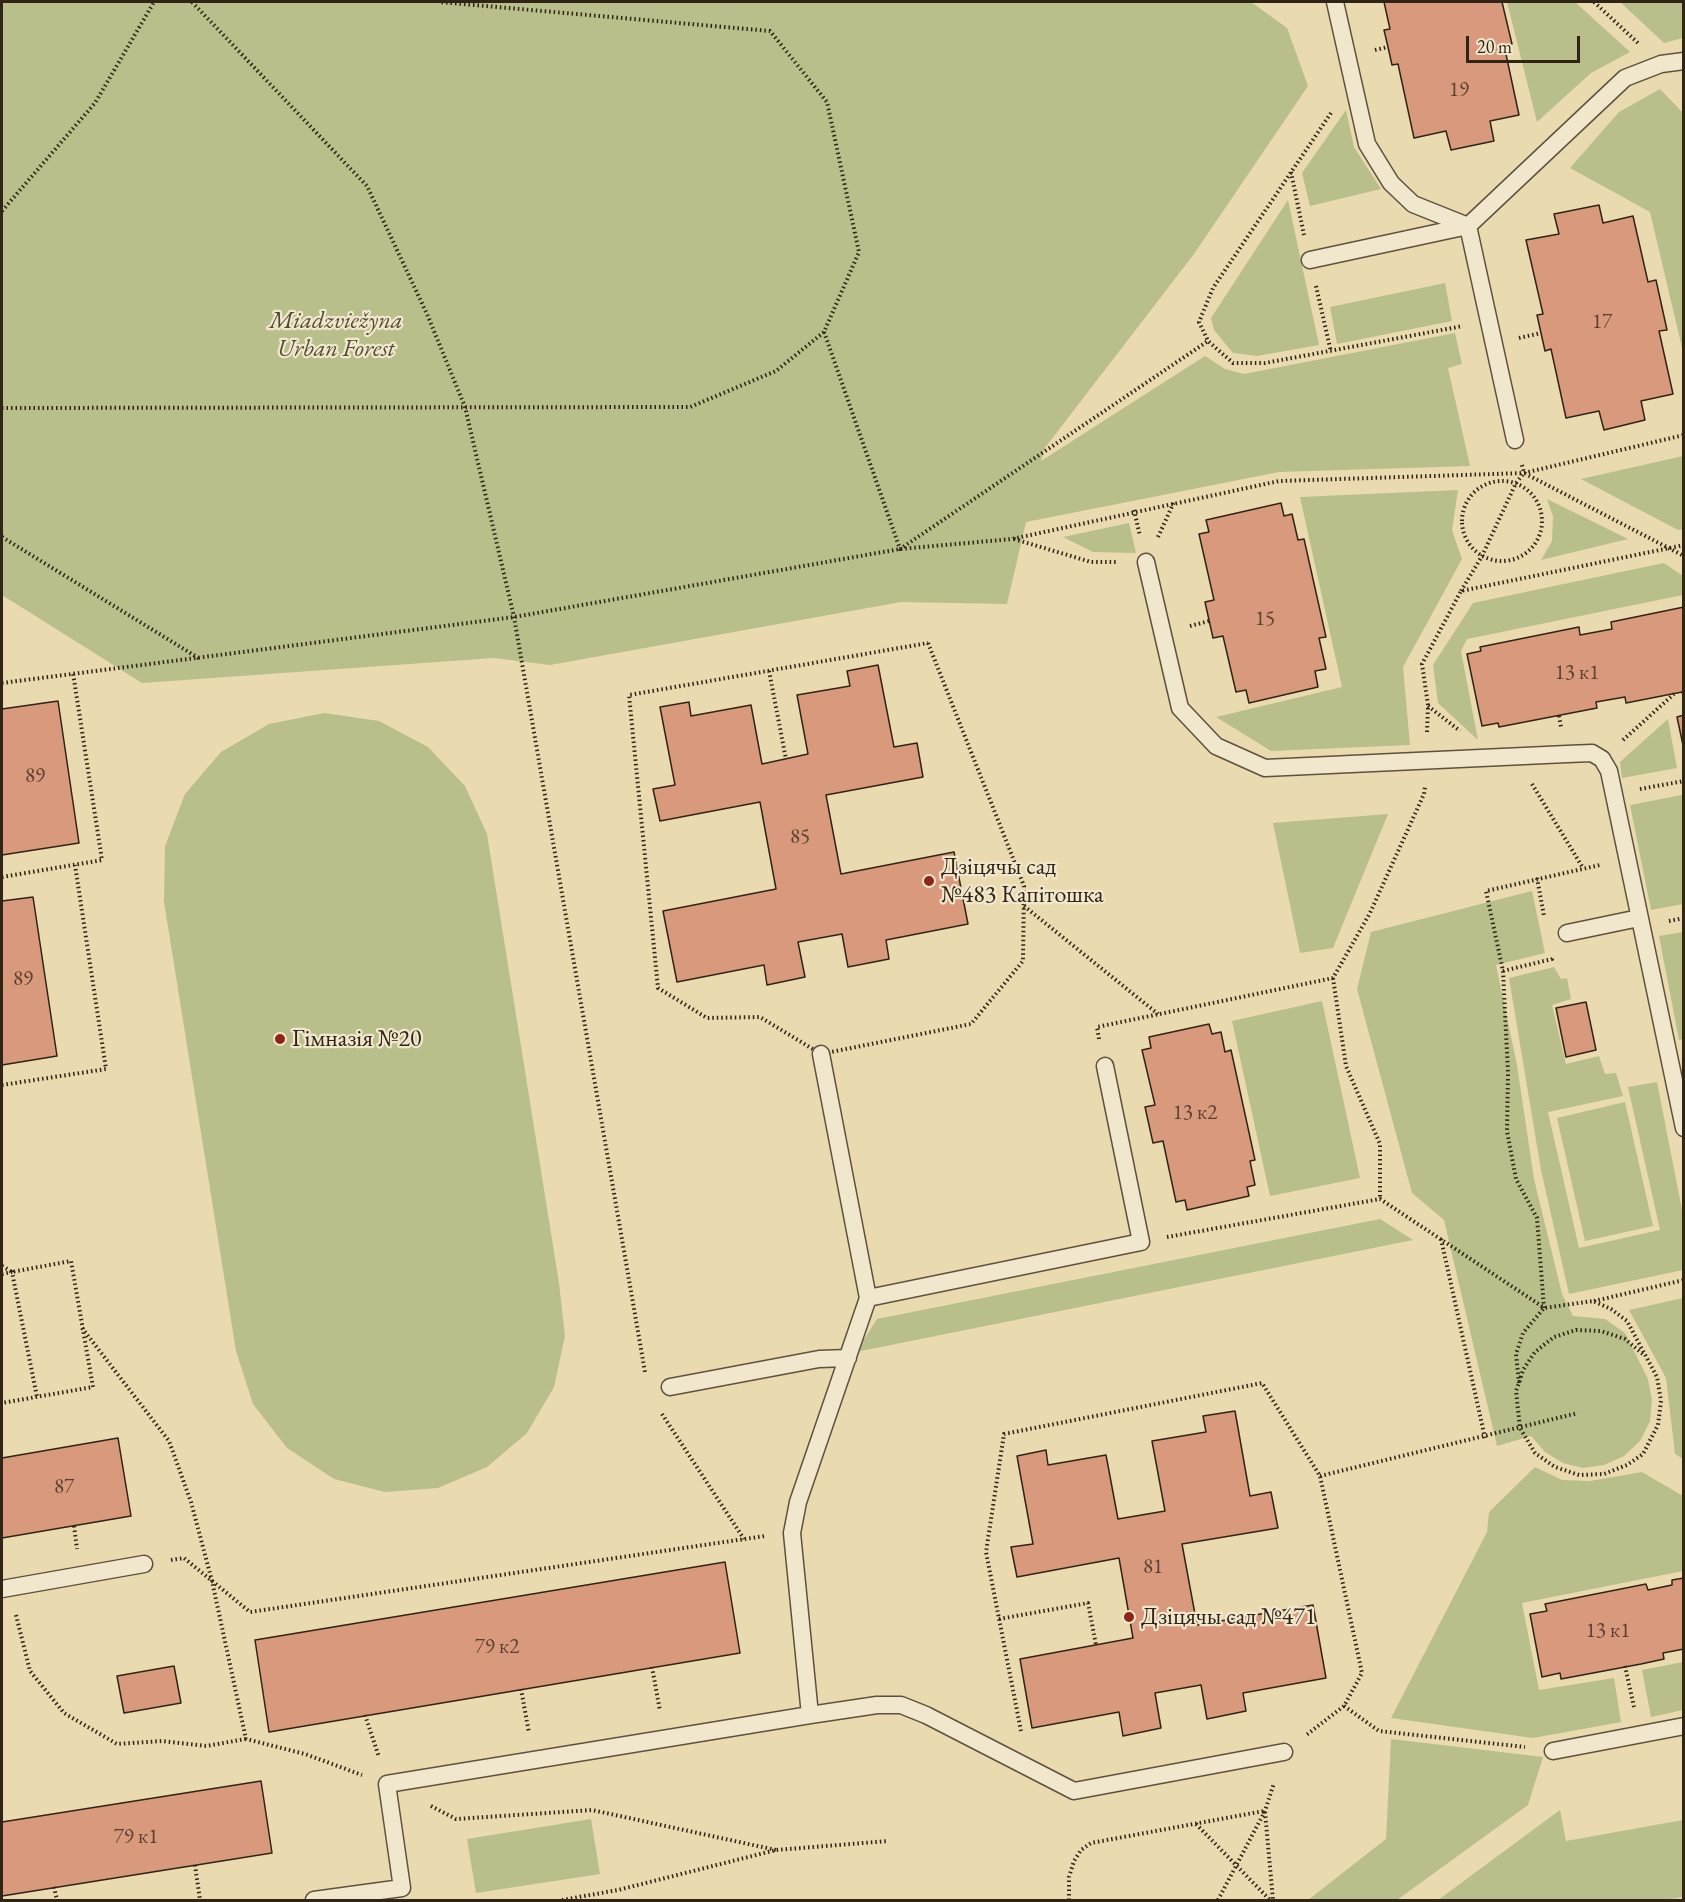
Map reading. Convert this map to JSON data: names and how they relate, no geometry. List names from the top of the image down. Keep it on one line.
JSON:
{"parks":["Miadzviežyna Urban Forest"],"places":["Дзіцячы сад №483 Капітошка","Гімназія №20","Дзіцячы сад №471"],"house_numbers":["19","17","15","13 к1","89","85","89","13 к2","87","81","13 к1","79 к2","79 к1"],"scale_bar":"20 m"}
